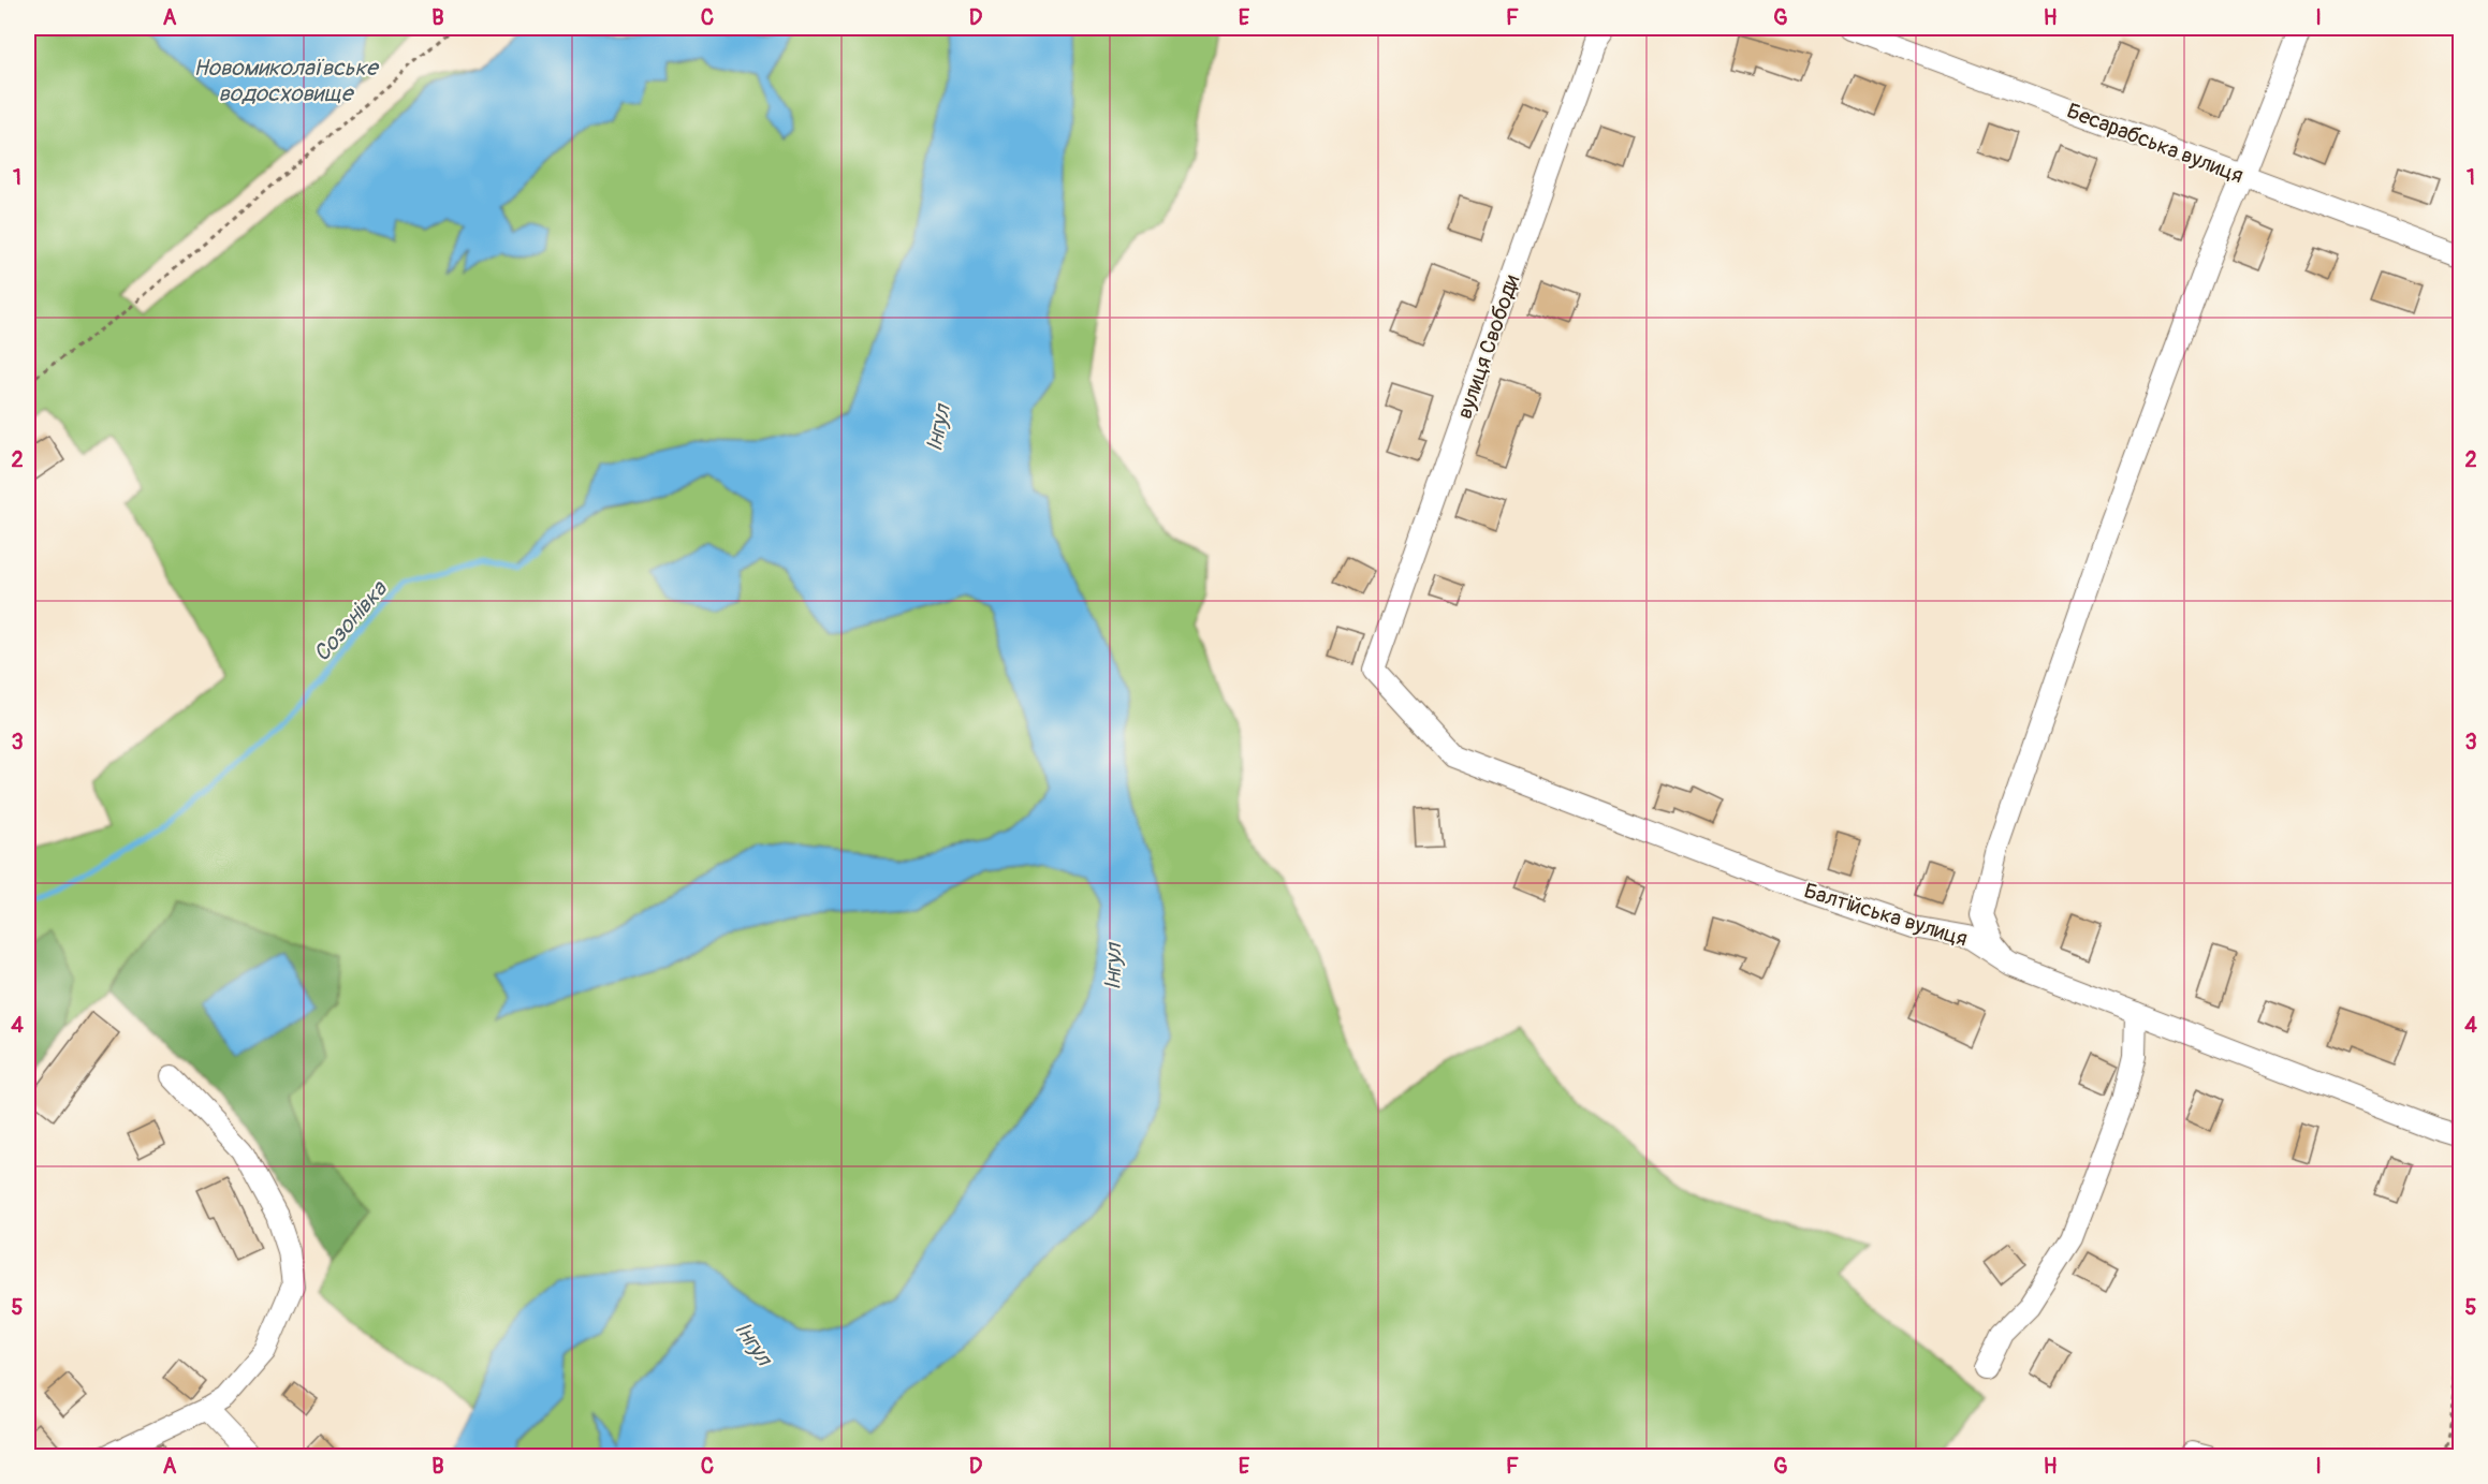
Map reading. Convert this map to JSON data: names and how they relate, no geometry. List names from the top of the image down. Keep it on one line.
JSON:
{"streets":{"street":["Бесарабська вулиця","вулиця Свободи","Балтійська вулиця"]},"crossings":[["вулиця Свободи","Балтійська вулиця"]],"water":["Новомиколаївське водосховище","Інгул","Созонівка"],"grid":{"columns":["A","B","C","D","E","F","G","H","I"],"rows":["1","2","3","4","5"]}}
